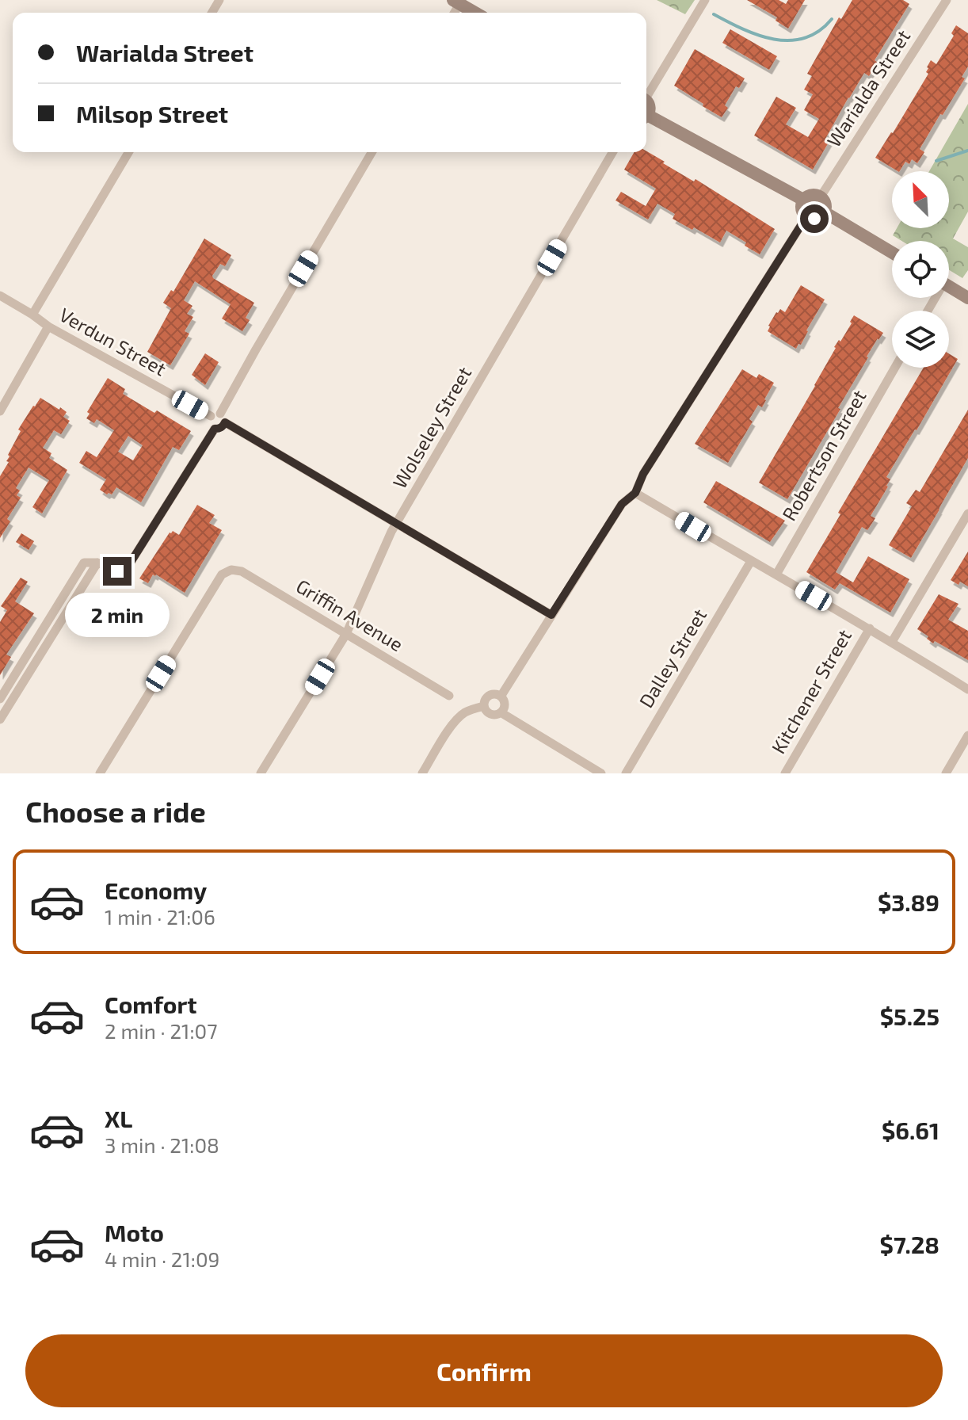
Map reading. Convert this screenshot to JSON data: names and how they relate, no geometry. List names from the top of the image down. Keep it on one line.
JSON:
{"streets":{"street":["Warialda Street","Verdun Street","Wolseley Street","Robertson Street","Griffin Avenue","Dalley Street","Kitchener Street"]},"crossings":[["Wolseley Street","Griffin Avenue"]],"north":"top left","page":{"banner":["Warialda Street","Milsop Street"],"bubble":"2 min","heading":"Choose a ride","list":[{"name":"Economy","note":"1 min · 21:06","value":"$3.89"},{"name":"Comfort","note":"2 min · 21:07","value":"$5.25"},{"name":"XL","note":"3 min · 21:08","value":"$6.61"},{"name":"Moto","note":"4 min · 21:09","value":"$7.28"}],"buttons":"Confirm"}}
